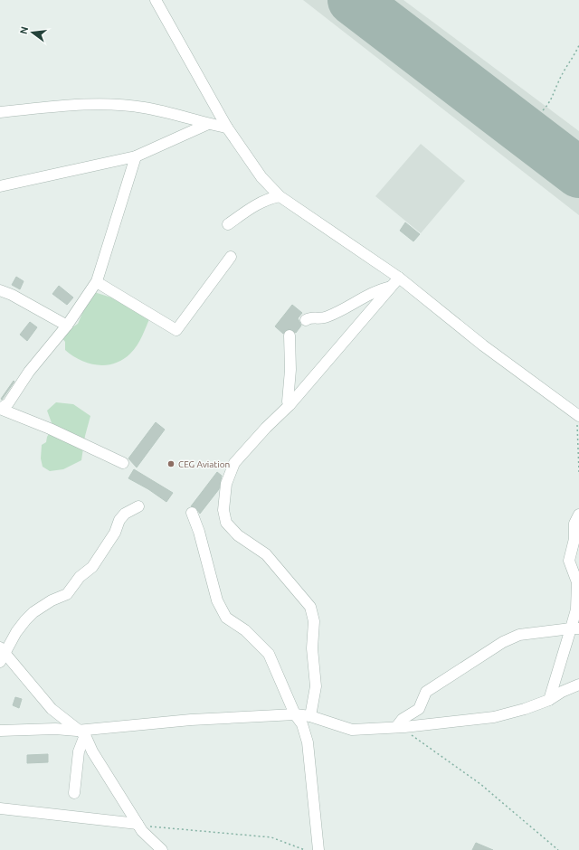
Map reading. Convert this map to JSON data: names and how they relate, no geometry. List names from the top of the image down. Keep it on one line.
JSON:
{"places":["CEG Aviation"],"north":"left"}
